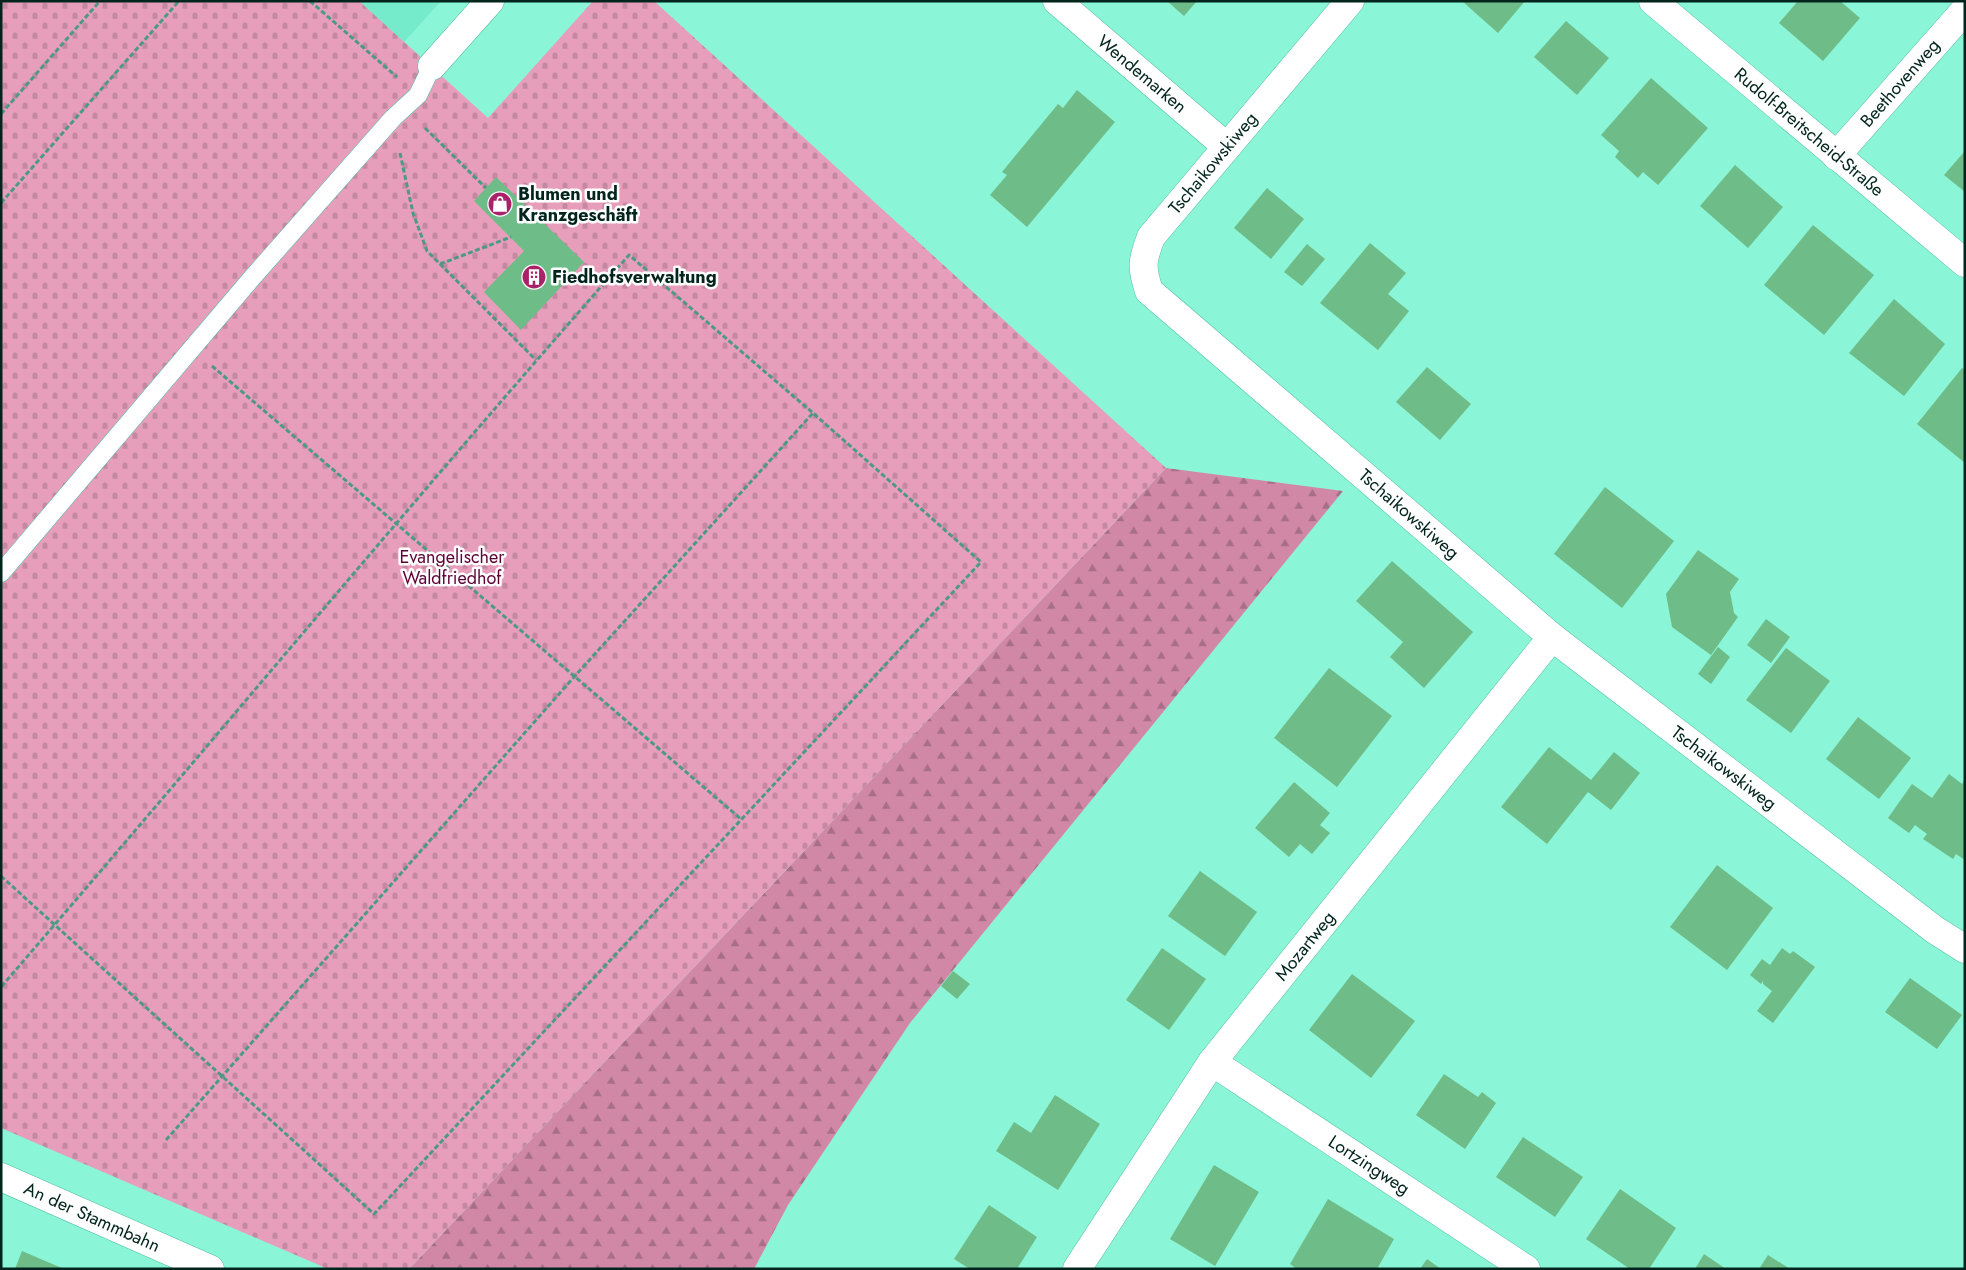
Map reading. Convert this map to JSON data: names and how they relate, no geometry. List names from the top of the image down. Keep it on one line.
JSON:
{"streets":{"street":["Wendemarken","Beethovenweg","Rudolf-Breitscheid-Straße","Tschaikowskiweg","Mozartweg","Lortzingweg","An der Stammbahn"]},"crossings":[["Wendemarken","Tschaikowskiweg"],["Beethovenweg","Rudolf-Breitscheid-Straße"],["Tschaikowskiweg","Mozartweg"],["Mozartweg","Lortzingweg"]],"parks":["Evangelischer Waldfriedhof"],"places":{"shop":["Blumen und Kranzgeschäft"],"building":["Fiedhofsverwaltung"]}}
